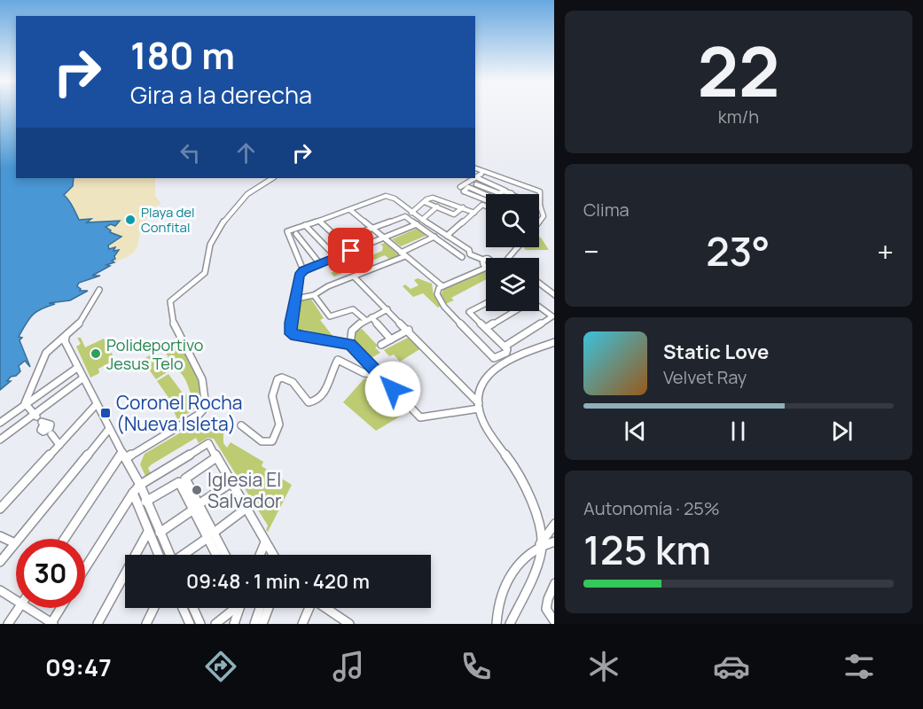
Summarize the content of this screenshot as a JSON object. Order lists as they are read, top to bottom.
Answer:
{
  "places": {
    "other": ["Playa del Confital", "Polideportivo Jesus Telo", "Iglesia El Salvador"],
    "transit": ["Coronel Rocha (Nueva Isleta)"]
  },
  "page": {
    "tile": [
      ["22", "km/h"],
      "Clima",
      ["Autonomía · 25%", "125 km"]
    ],
    "turn": ["180 m", "Gira a la derecha"],
    "heat": ["−", "23°", "+"],
    "song": ["Static Love", "Velvet Ray"],
    "limit": "30",
    "trip": "09:48 · 1 min · 420 m",
    "tabs": "09:47"
  }
}
